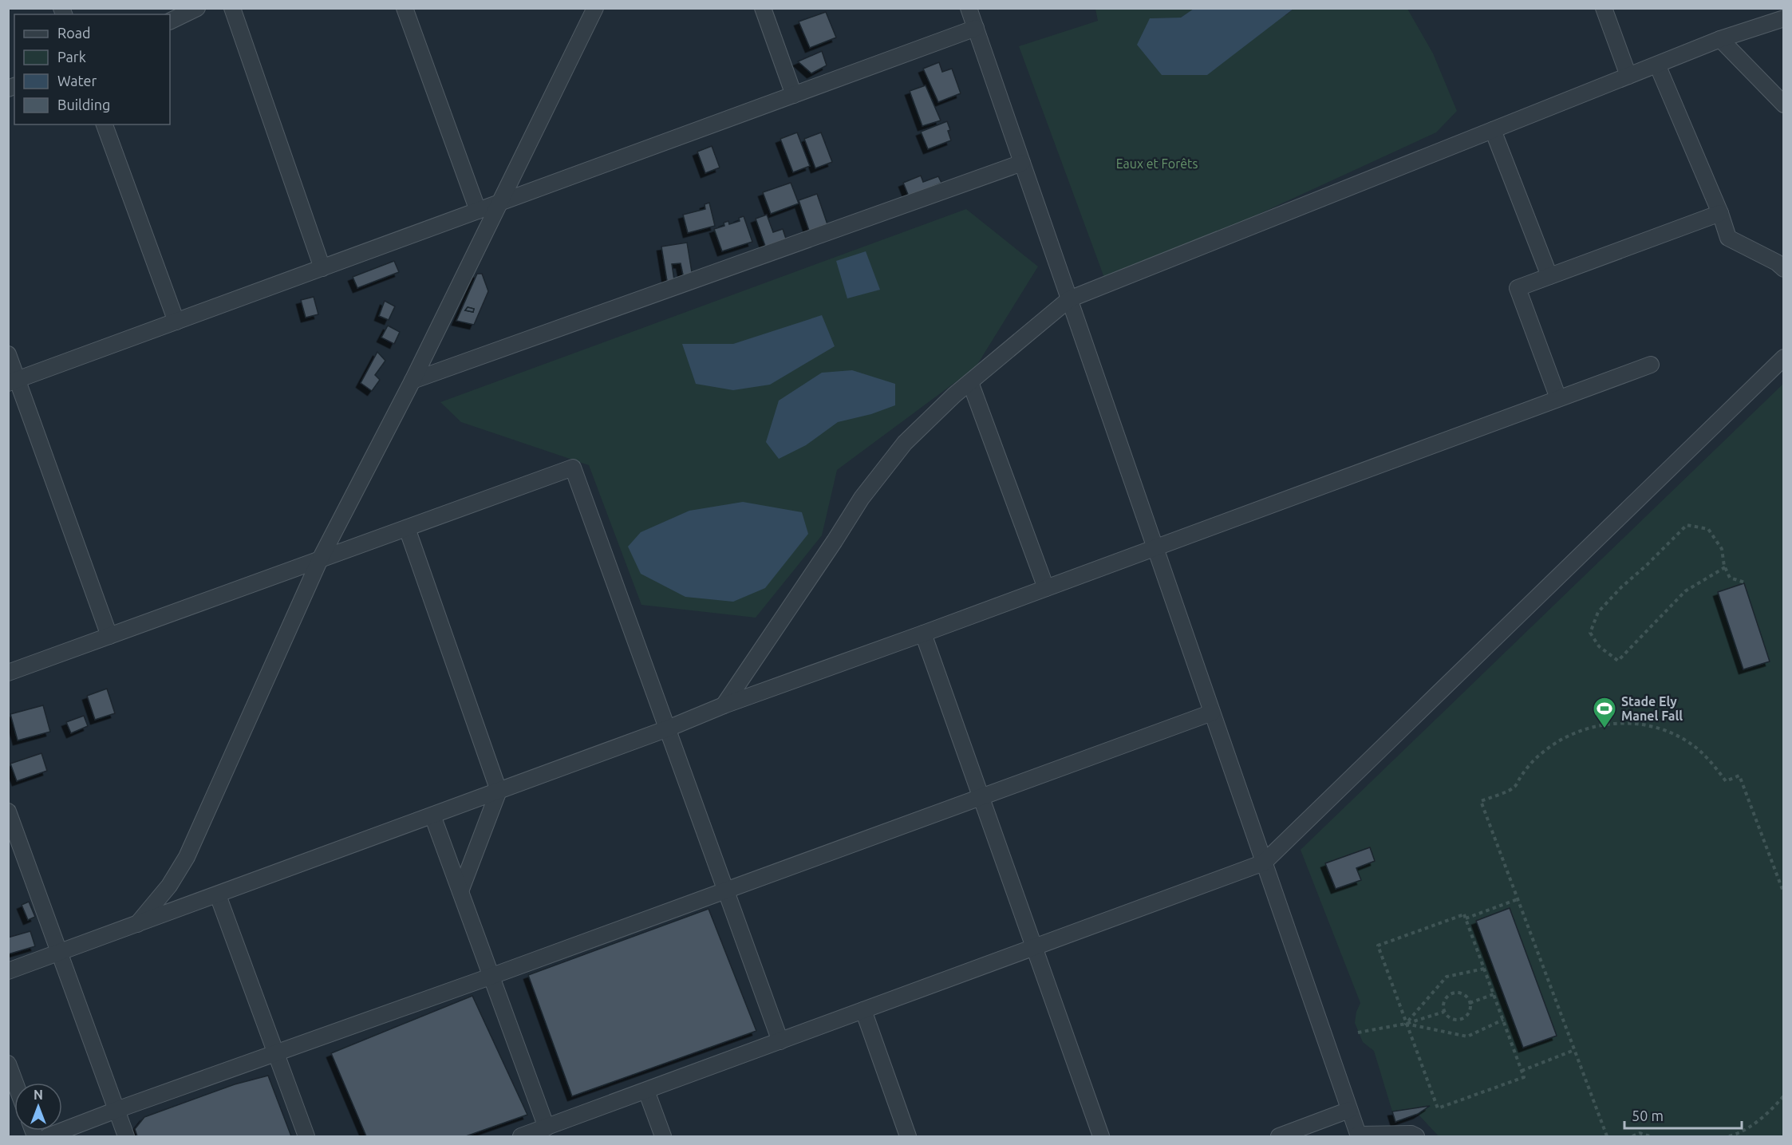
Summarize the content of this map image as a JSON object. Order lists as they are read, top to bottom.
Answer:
{
  "parks": ["Eaux et Forêts"],
  "places": {
    "sports": ["Stade Ely Manel Fall"]
  },
  "legend": [
    "Road",
    "Park",
    "Water",
    "Building"
  ],
  "scale_bar": "50 m",
  "north": "top"
}
